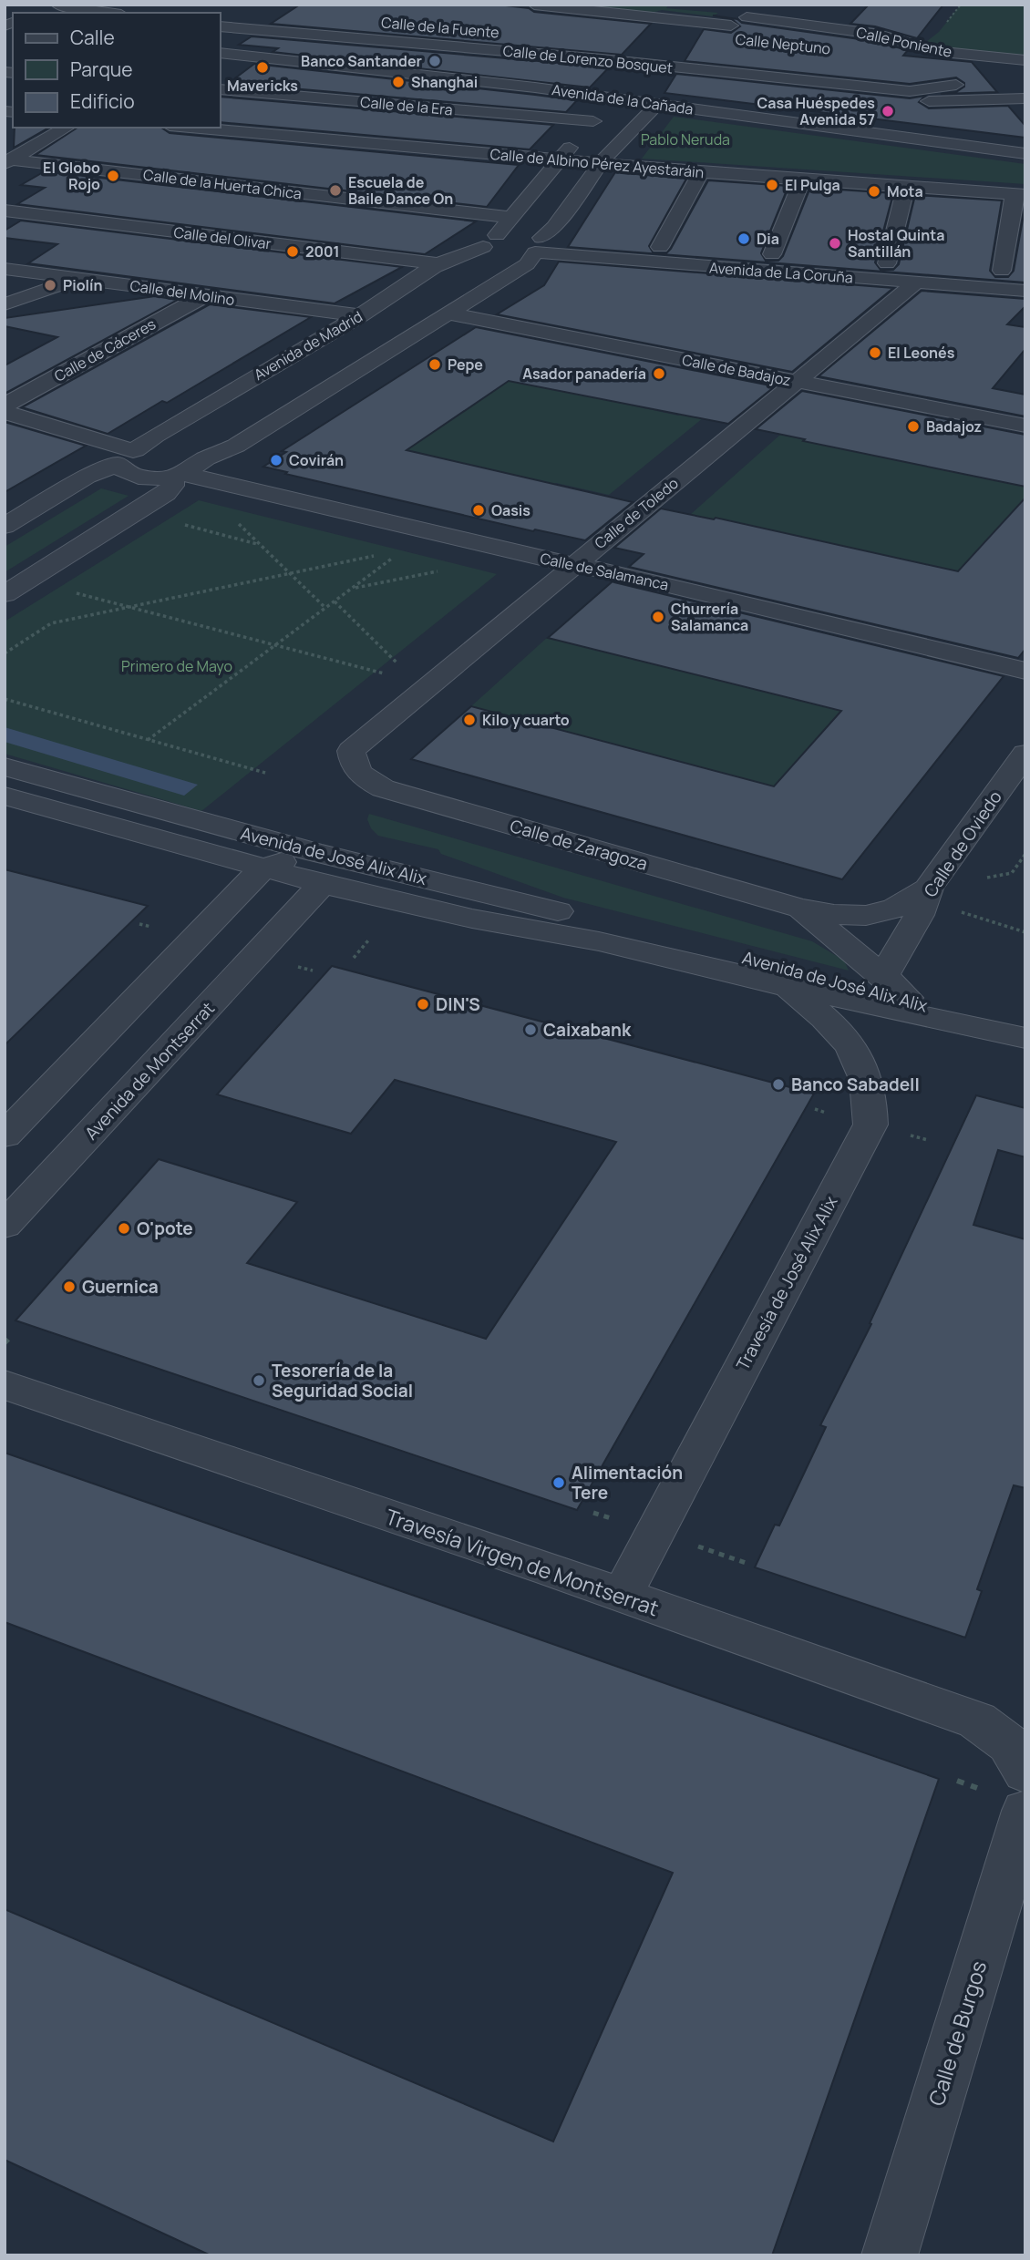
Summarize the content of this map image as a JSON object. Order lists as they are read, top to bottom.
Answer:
{
  "streets": {
    "street": [
      "Calle Poniente",
      "Calle de Lorenzo Bosquet",
      "Avenida de la Cañada",
      "Calle de la Era",
      "Calle de Albino Pérez Ayestaráin",
      "Calle de la Huerta Chica",
      "Calle del Olivar",
      "Avenida de La Coruña",
      "Calle del Molino",
      "Avenida de Madrid",
      "Calle de Cáceres",
      "Calle de Badajoz",
      "Calle de Toledo",
      "Calle de Salamanca",
      "Calle de Oviedo",
      "Calle de Zaragoza",
      "Avenida de José Alix Alix",
      "Avenida de Montserrat",
      "Travesía de José Alix Alix",
      "Travesía Virgen de Montserrat",
      "Calle de Burgos"
    ]
  },
  "crossings": [
    ["Calle de Lorenzo Bosquet", "Avenida de Madrid"],
    ["Avenida de la Cañada", "Avenida de Madrid"],
    ["Calle de la Era", "Avenida de Madrid"],
    ["Calle de Albino Pérez Ayestaráin", "Avenida de Madrid"],
    ["Calle de la Huerta Chica", "Avenida de Madrid"],
    ["Calle del Olivar", "Avenida de Madrid"],
    ["Avenida de La Coruña", "Calle de Toledo"],
    ["Calle del Molino", "Avenida de Madrid"],
    ["Calle del Molino", "Calle de Cáceres"],
    ["Calle de Badajoz", "Calle de Toledo"],
    ["Calle de Toledo", "Calle de Salamanca"],
    ["Calle de Toledo", "Calle de Zaragoza"],
    ["Calle de Oviedo", "Calle de Zaragoza"],
    ["Avenida de José Alix Alix", "Avenida de Montserrat"],
    ["Avenida de José Alix Alix", "Travesía de José Alix Alix"],
    ["Travesía de José Alix Alix", "Travesía Virgen de Montserrat"],
    ["Travesía Virgen de Montserrat", "Calle de Burgos"]
  ],
  "parks": ["Pablo Neruda", "Primero de Mayo"],
  "places": [
    "Banco Santander",
    "Mavericks",
    "Shanghai",
    "Casa Huéspedes Avenida 57",
    "El Globo Rojo",
    "El Pulga",
    "Escuela de Baile Dance On",
    "Mota",
    "Dia",
    "Hostal Quinta Santillán",
    "2001",
    "Piolín",
    "El Leonés",
    "Pepe",
    "Asador panadería",
    "Badajoz",
    "Covirán",
    "Oasis",
    "Churrería Salamanca",
    "Kilo y cuarto",
    "DIN'S",
    "Caixabank",
    "Banco Sabadell",
    "O'pote",
    "Guernica",
    "Tesorería de la Seguridad Social",
    "Alimentación Tere"
  ],
  "legend": ["Calle", "Parque", "Edificio"]
}
